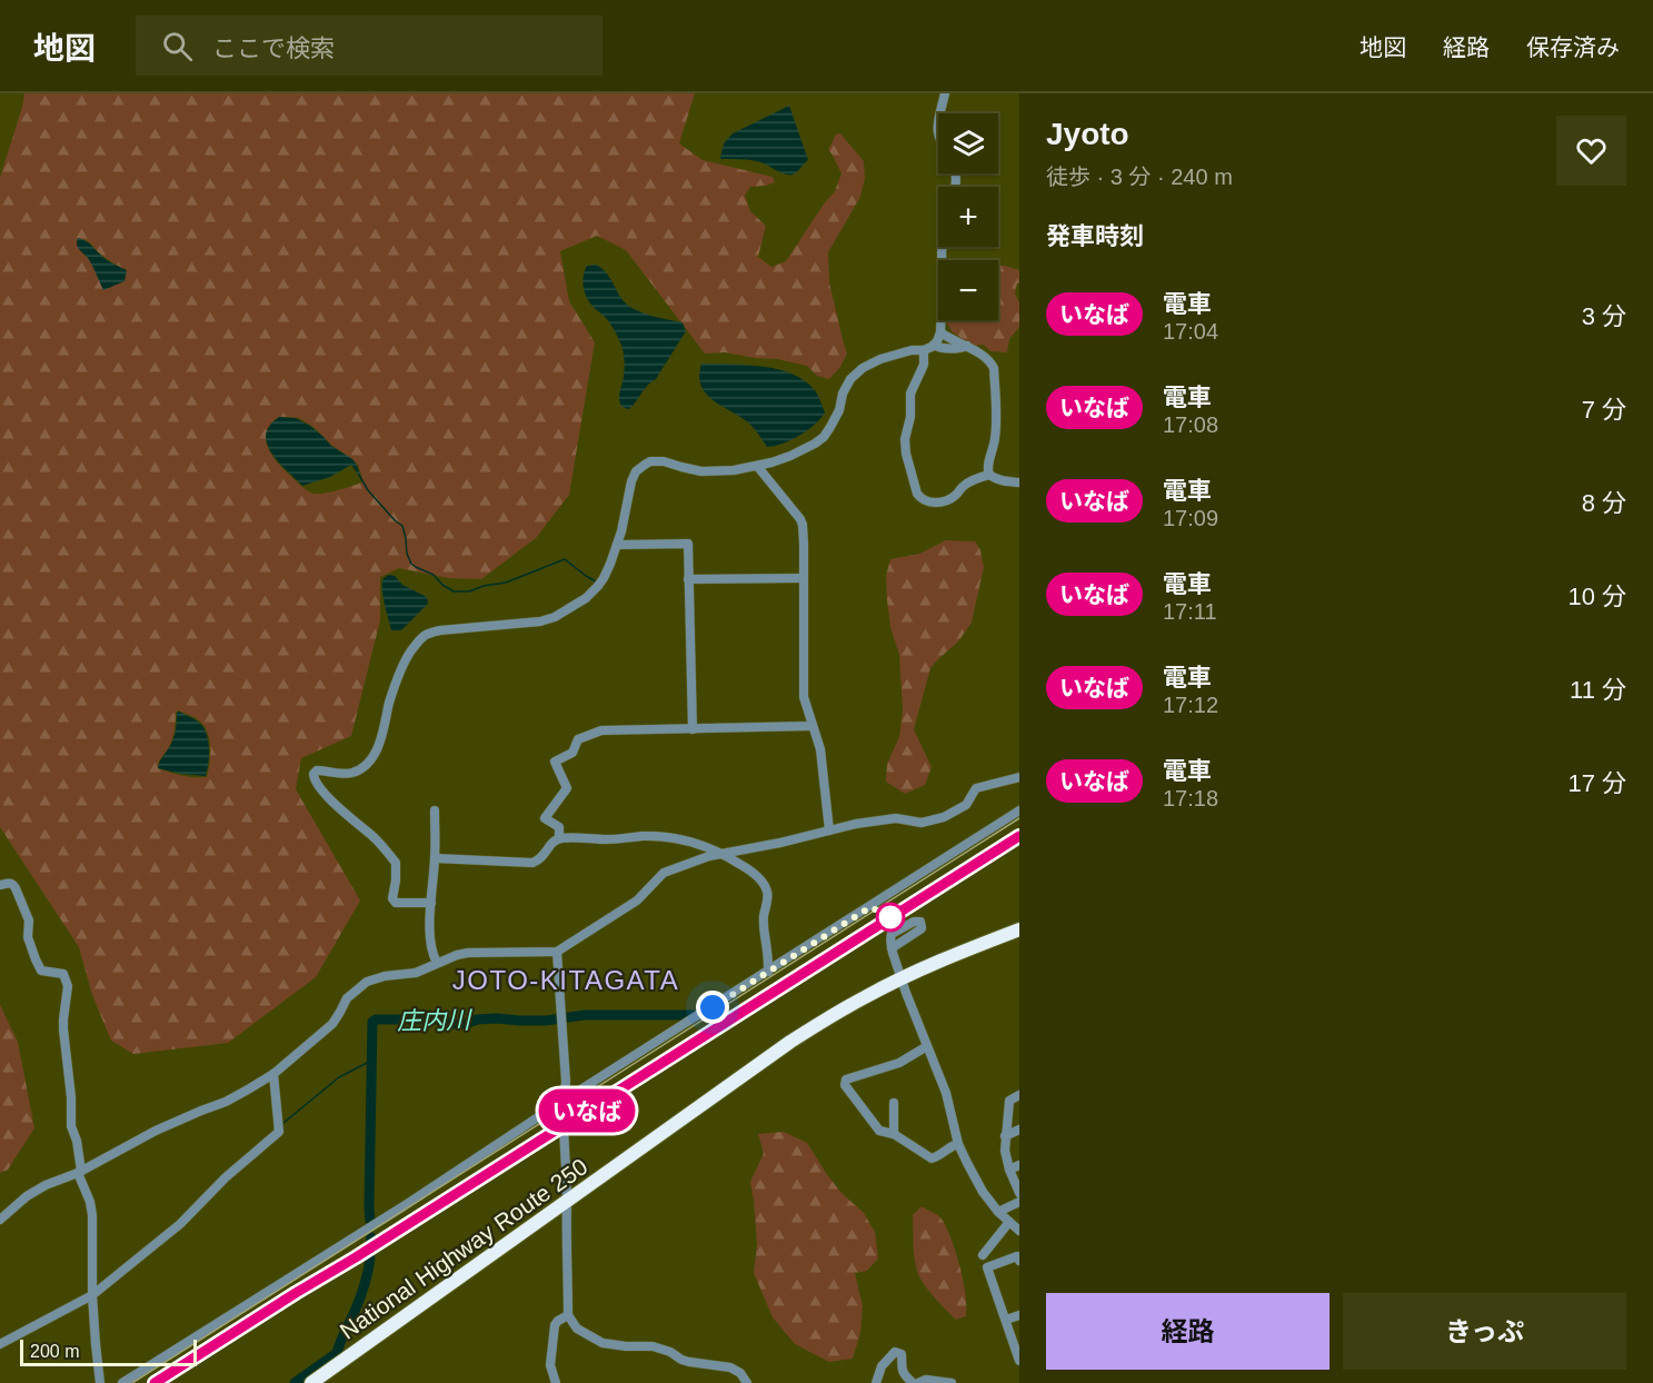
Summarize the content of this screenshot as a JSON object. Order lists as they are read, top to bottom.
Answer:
{
  "streets": {
    "highway": ["National Highway Route 250"]
  },
  "districts": ["JOTO-KITAGATA"],
  "water": ["庄内川"],
  "scale_bar": "200 m",
  "page": {
    "header": "地図",
    "search": "ここで検索",
    "nav": ["地図", "経路", "保存済み"],
    "on_map": "いなば",
    "heading": [
      ["Jyoto", "徒歩 · 3 分 · 240 m"],
      "発車時刻"
    ],
    "map_buttons": ["+", "−"],
    "list": [
      {
        "mark": "いなば",
        "name": "電車",
        "note": "17:04",
        "value": "3 分"
      },
      {
        "mark": "いなば",
        "name": "電車",
        "note": "17:08",
        "value": "7 分"
      },
      {
        "mark": "いなば",
        "name": "電車",
        "note": "17:09",
        "value": "8 分"
      },
      {
        "mark": "いなば",
        "name": "電車",
        "note": "17:11",
        "value": "10 分"
      },
      {
        "mark": "いなば",
        "name": "電車",
        "note": "17:12",
        "value": "11 分"
      },
      {
        "mark": "いなば",
        "name": "電車",
        "note": "17:18",
        "value": "17 分"
      }
    ],
    "buttons": ["経路", "きっぷ"],
    "scale": "200 m"
  }
}
